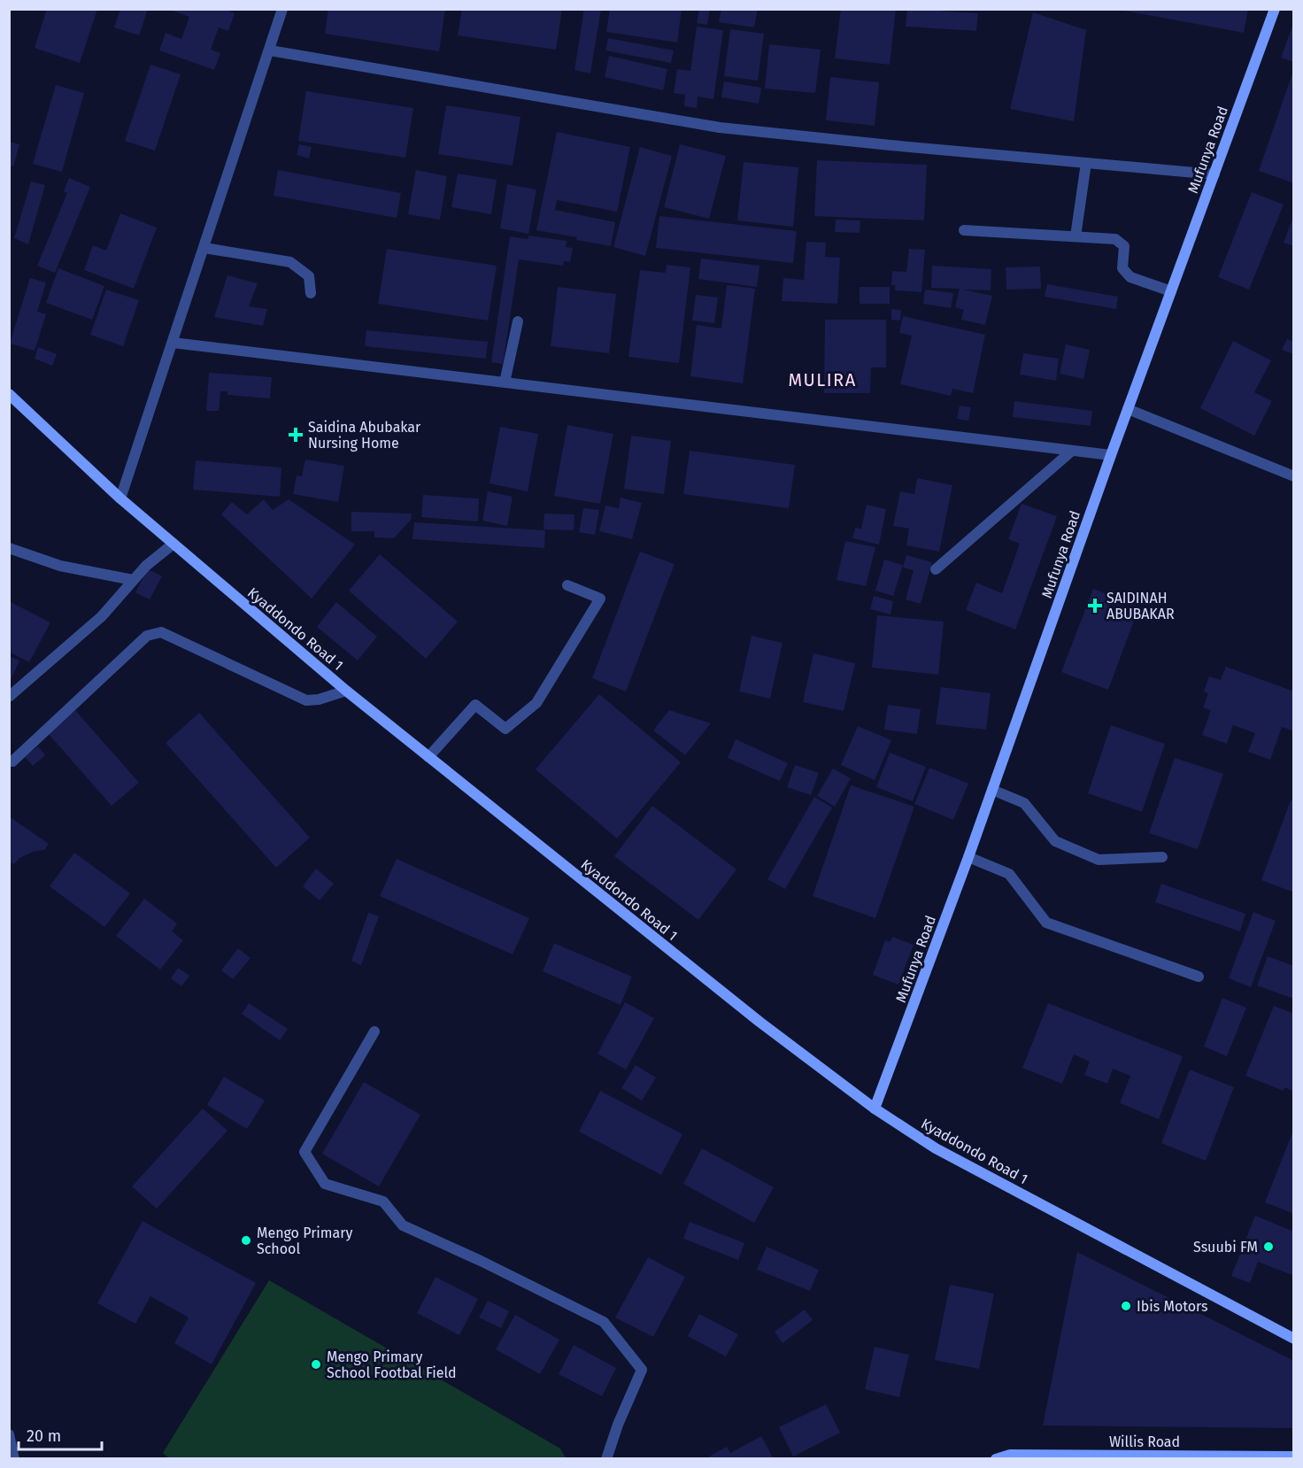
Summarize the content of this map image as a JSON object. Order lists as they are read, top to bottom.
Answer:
{
  "streets": {
    "street": ["Mufunya Road", "Kyaddondo Road 1", "Willis Road"]
  },
  "crossings": [
    ["Mufunya Road", "Kyaddondo Road 1"]
  ],
  "districts": ["MULIRA"],
  "places": {
    "health": ["Saidina Abubakar Nursing Home", "SAIDINAH ABUBAKAR"],
    "other": [
      "Mengo Primary School",
      "Ssuubi FM",
      "Ibis Motors",
      "Mengo Primary School Footbal Field"
    ]
  },
  "scale_bar": "20 m"
}
